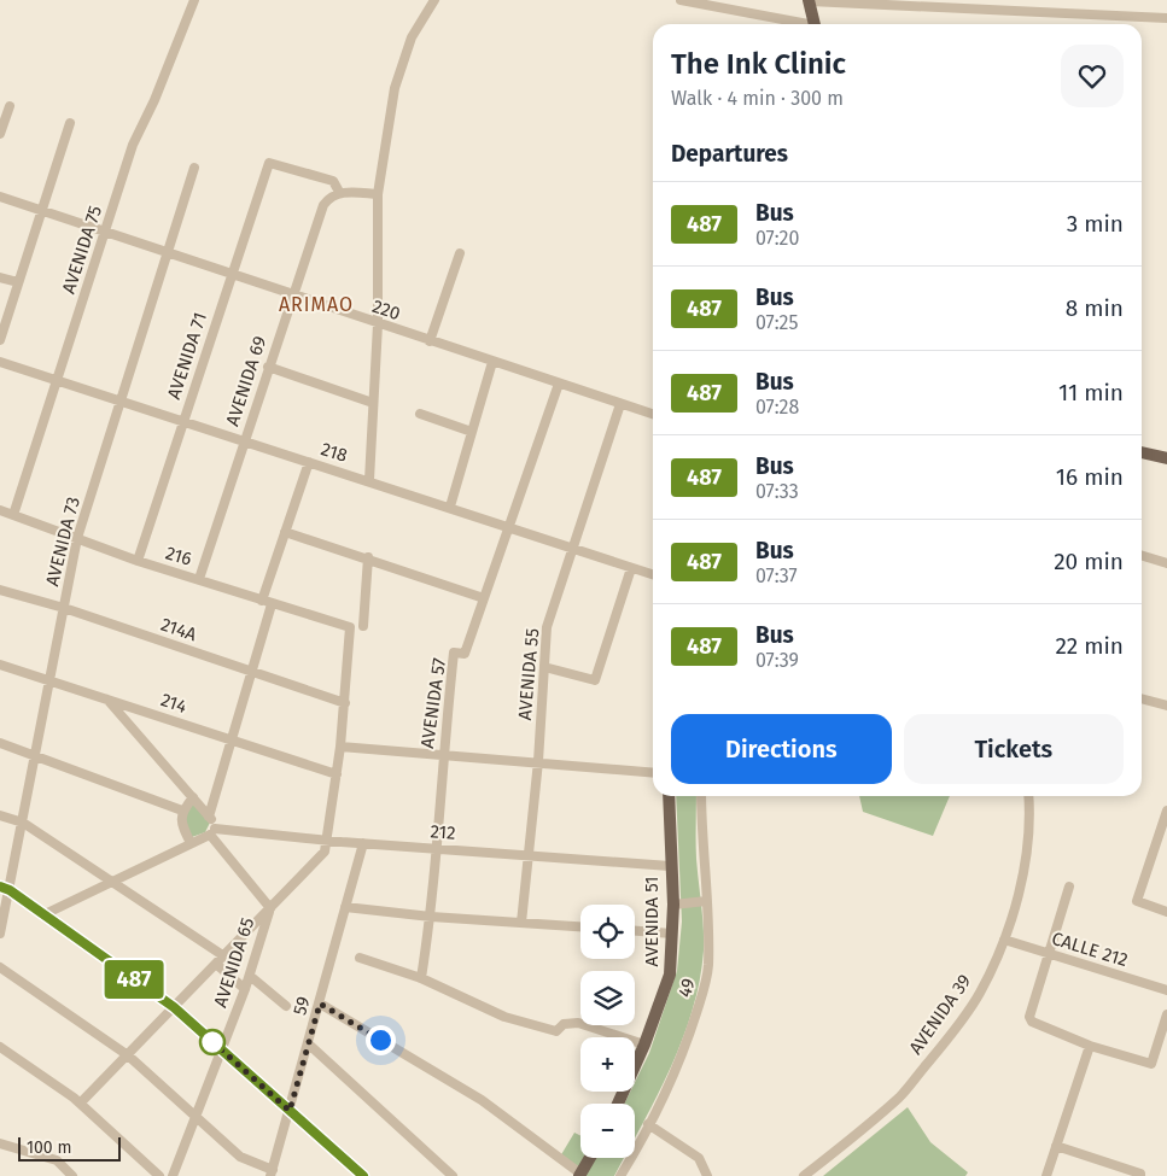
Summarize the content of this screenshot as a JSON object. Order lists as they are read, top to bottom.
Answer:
{
  "streets": {
    "main road": ["AVENIDA 51"],
    "street": [
      "AVENIDA 75",
      "220",
      "AVENIDA 71",
      "AVENIDA 69",
      "218",
      "AVENIDA 73",
      "216",
      "214A",
      "AVENIDA 55",
      "214",
      "AVENIDA 57",
      "212",
      "CALLE 212",
      "AVENIDA 65",
      "49",
      "59",
      "AVENIDA 39"
    ]
  },
  "crossings": [
    ["AVENIDA 75", "220"],
    ["AVENIDA 75", "218"],
    ["AVENIDA 75", "216"],
    ["220", "AVENIDA 71"],
    ["220", "AVENIDA 69"],
    ["220", "AVENIDA 73"],
    ["220", "AVENIDA 55"],
    ["220", "AVENIDA 57"],
    ["AVENIDA 71", "AVENIDA 69"],
    ["AVENIDA 71", "218"],
    ["AVENIDA 71", "216"],
    ["AVENIDA 69", "218"],
    ["AVENIDA 69", "216"],
    ["218", "AVENIDA 73"],
    ["218", "AVENIDA 55"],
    ["218", "AVENIDA 57"],
    ["AVENIDA 73", "216"],
    ["AVENIDA 73", "214A"],
    ["AVENIDA 73", "214"],
    ["216", "AVENIDA 65"],
    ["214A", "AVENIDA 65"],
    ["AVENIDA 55", "212"],
    ["214", "AVENIDA 65"],
    ["AVENIDA 57", "212"],
    ["212", "AVENIDA 51"],
    ["212", "AVENIDA 65"],
    ["212", "59"],
    ["CALLE 212", "AVENIDA 39"]
  ],
  "districts": ["ARIMAO"],
  "lines": ["bus line 487"],
  "scale_bar": "100 m",
  "page": {
    "on_map": "487",
    "heading": [
      ["The Ink Clinic", "Walk · 4 min · 300 m"],
      "Departures"
    ],
    "list": [
      {
        "mark": "487",
        "name": "Bus",
        "note": "07:20",
        "value": "3 min"
      },
      {
        "mark": "487",
        "name": "Bus",
        "note": "07:25",
        "value": "8 min"
      },
      {
        "mark": "487",
        "name": "Bus",
        "note": "07:28",
        "value": "11 min"
      },
      {
        "mark": "487",
        "name": "Bus",
        "note": "07:33",
        "value": "16 min"
      },
      {
        "mark": "487",
        "name": "Bus",
        "note": "07:37",
        "value": "20 min"
      },
      {
        "mark": "487",
        "name": "Bus",
        "note": "07:39",
        "value": "22 min"
      }
    ],
    "buttons": ["Directions", "Tickets"],
    "map_buttons": ["+", "−"],
    "scale": "100 m"
  }
}
